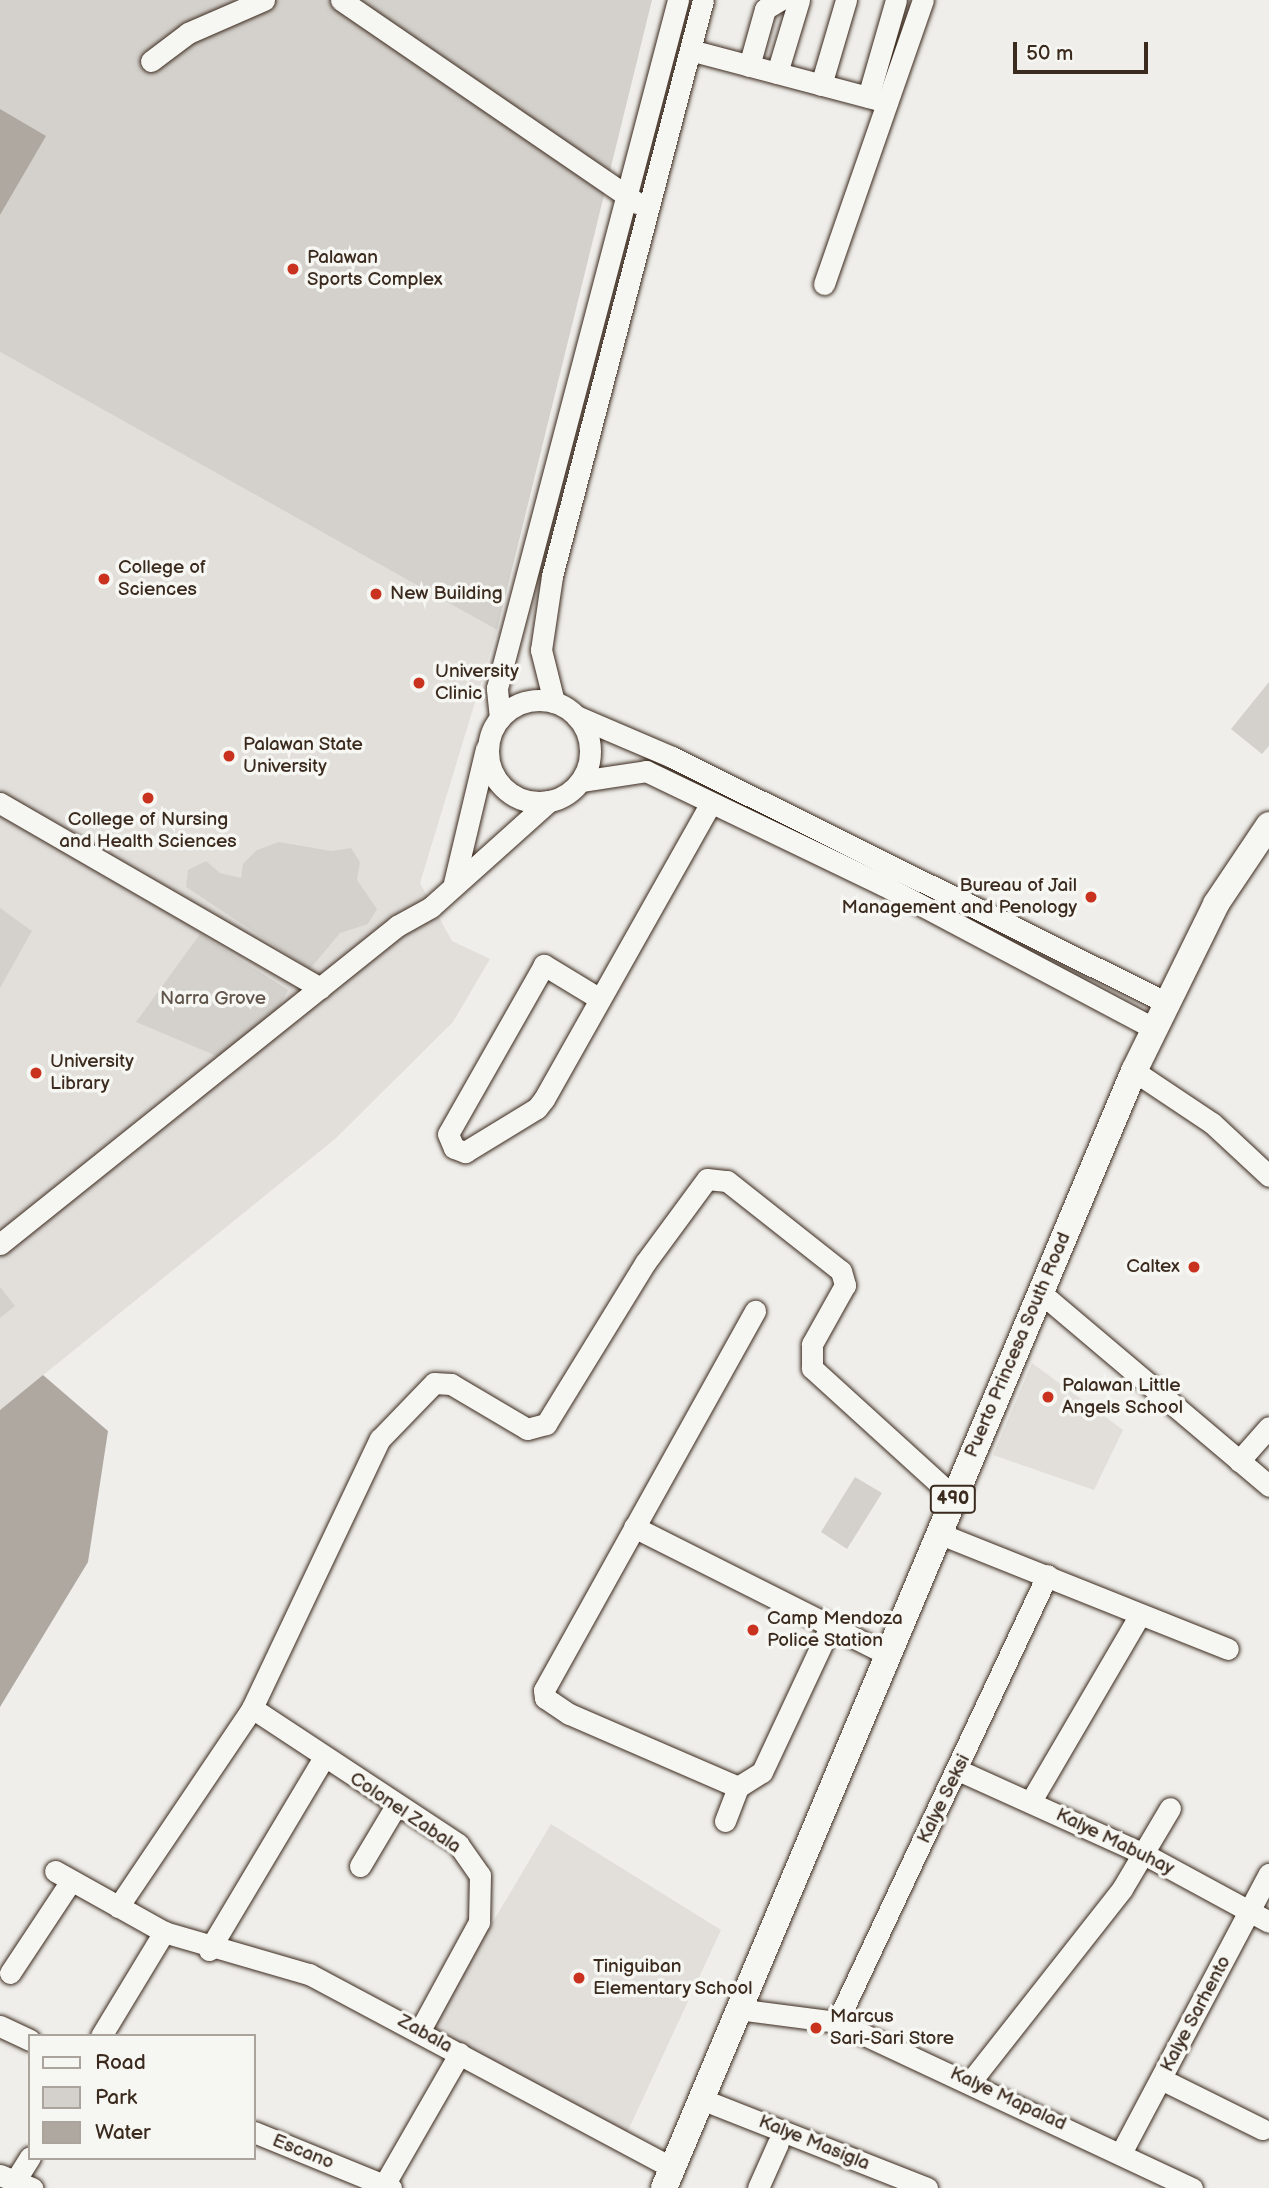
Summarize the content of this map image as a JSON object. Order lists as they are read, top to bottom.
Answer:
{
  "streets": {
    "main road": ["Puerto Princesa South Road", "490"],
    "street": [
      "Kalye Seksi",
      "Colonel Zabala",
      "Kalye Mabuhay",
      "Kalye Sarhento",
      "Zabala",
      "Kalye Mapalad",
      "Kalye Masigla",
      "Escano"
    ]
  },
  "crossings": [
    ["Puerto Princesa South Road", "Zabala"],
    ["Puerto Princesa South Road", "Kalye Mapalad"],
    ["Puerto Princesa South Road", "Kalye Masigla"],
    ["Kalye Seksi", "Kalye Mabuhay"],
    ["Kalye Seksi", "Kalye Mapalad"],
    ["Colonel Zabala", "Zabala"],
    ["Kalye Mabuhay", "Kalye Sarhento"],
    ["Kalye Sarhento", "Kalye Mapalad"]
  ],
  "parks": ["Narra Grove"],
  "places": [
    "Palawan Sports Complex",
    "College of Sciences",
    "New Building",
    "University Clinic",
    "Palawan State University",
    "College of Nursing and Health Sciences",
    "Bureau of Jail Management and Penology",
    "University Library",
    "Caltex",
    "Palawan Little Angels School",
    "Camp Mendoza Police Station",
    "Tiniguiban Elementary School",
    "Marcus Sari-Sari Store"
  ],
  "legend": ["Road", "Park", "Water"],
  "scale_bar": "50 m"
}
